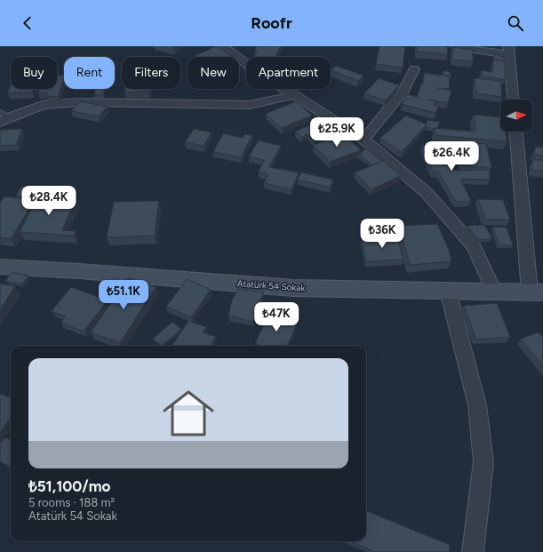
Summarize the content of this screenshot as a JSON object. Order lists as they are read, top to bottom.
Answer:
{
  "streets": {
    "street": ["Atatürk 54 Sokak"]
  },
  "north": "right",
  "page": {
    "header": "Roofr",
    "chip": [
      "Buy",
      "Rent",
      "Filters",
      "New",
      "Apartment"
    ],
    "price": [
      "₺25.9K",
      "₺26.4K",
      "₺28.4K",
      "₺36K",
      "₺51.1K",
      "₺47K"
    ],
    "list": [
      {
        "name": "₺51,100/mo",
        "note": "5 rooms · 188 m² · Atatürk 54 Sokak"
      }
    ]
  }
}
